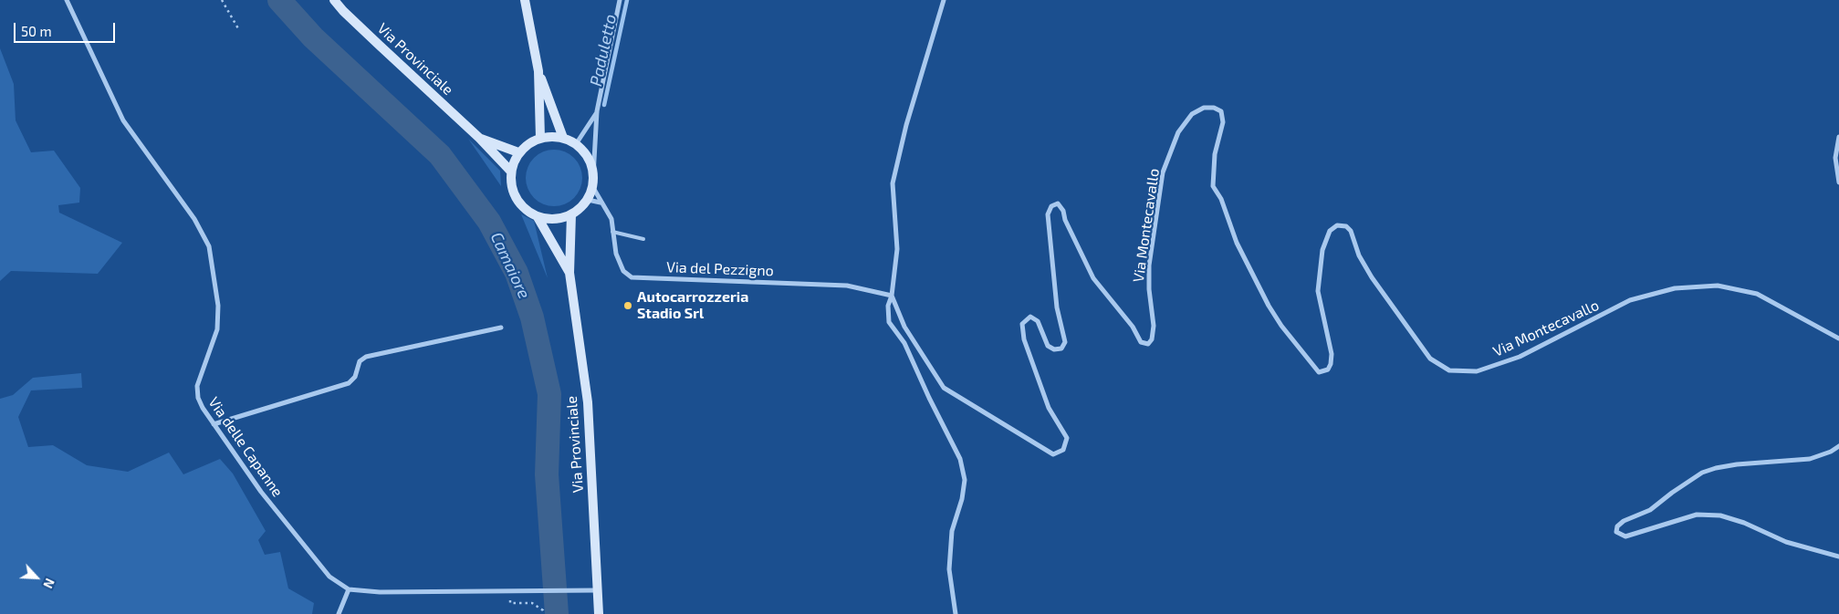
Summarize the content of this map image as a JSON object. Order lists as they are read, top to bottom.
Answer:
{
  "streets": {
    "main road": ["Via Provinciale"],
    "street": ["Via Montecavallo", "Via del Pezzigno", "Via delle Capanne"]
  },
  "crossings": [
    ["Via Provinciale", "Via del Pezzigno"],
    ["Via Provinciale", "Via delle Capanne"],
    ["Via Montecavallo", "Via del Pezzigno"]
  ],
  "water": ["Paduletto", "Camaiore"],
  "places": ["Autocarrozzeria Stadio Srl"],
  "scale_bar": "50 m",
  "north": "bottom right"
}
